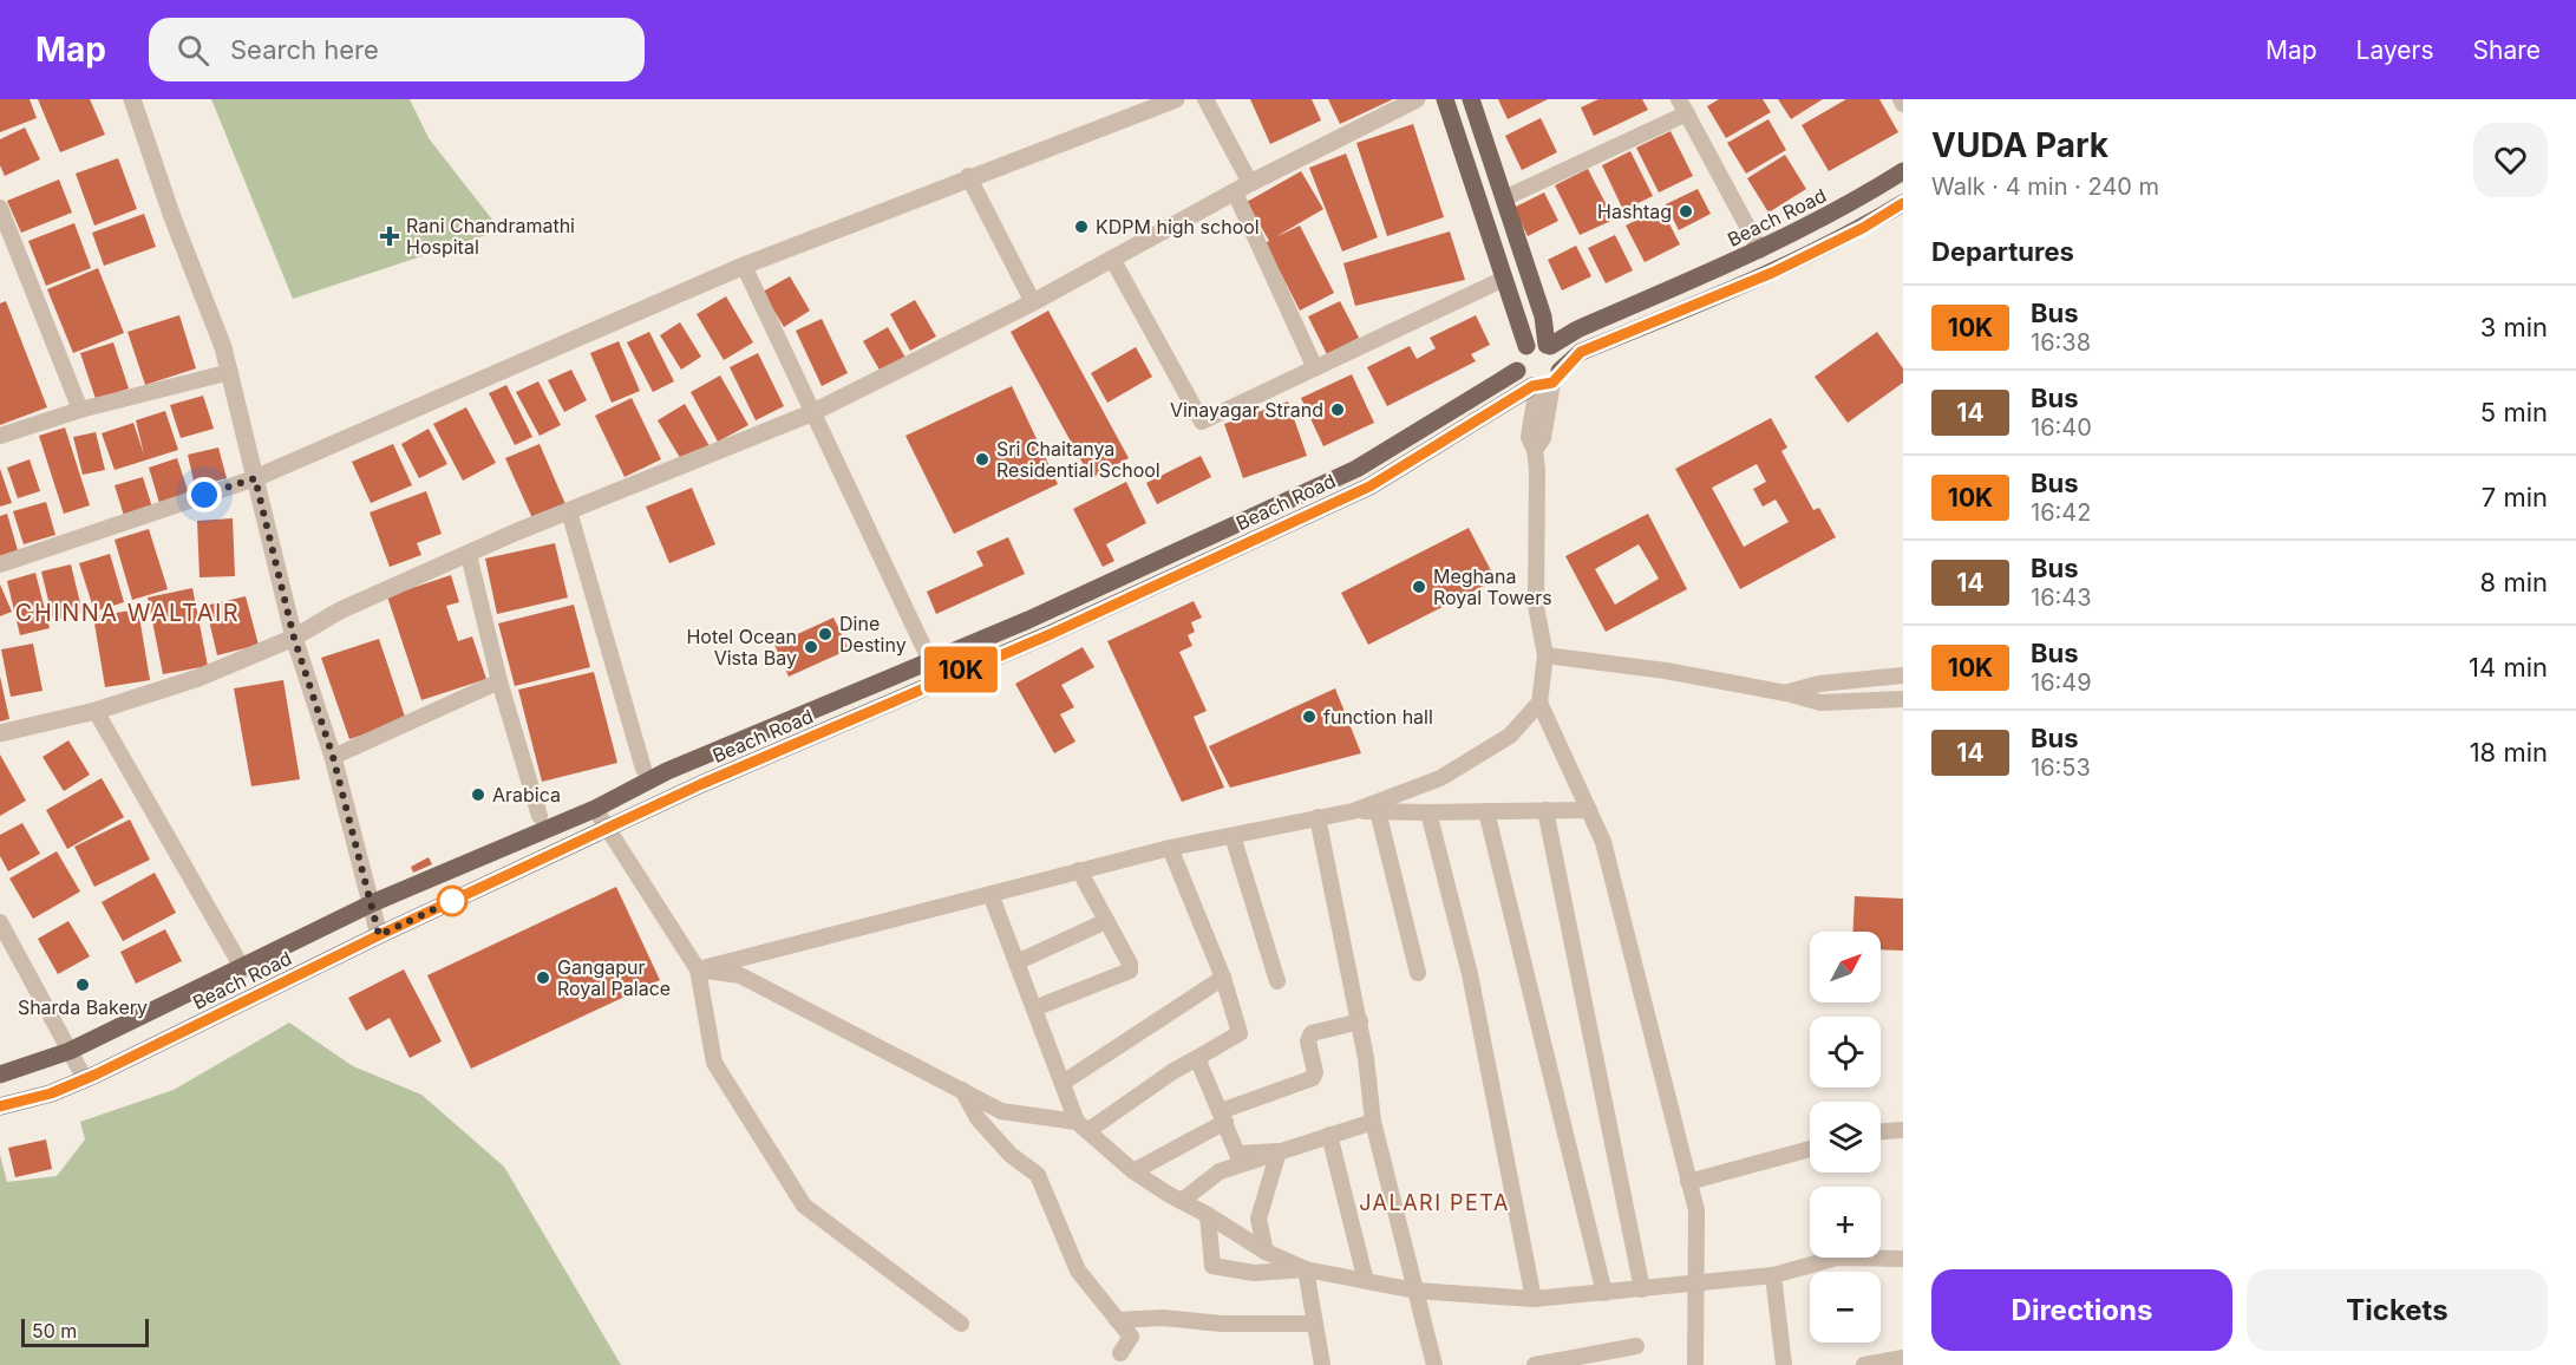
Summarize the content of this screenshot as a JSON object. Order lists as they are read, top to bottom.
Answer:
{
  "streets": {
    "main road": ["Beach Road"]
  },
  "districts": ["CHINNA WALTAIR", "JALARI PETA"],
  "places": {
    "other": [
      "Hashtag",
      "KDPM high school",
      "Vinayagar Strand",
      "Sri Chaitanya Residential School",
      "Meghana Royal Towers",
      "Dine Destiny",
      "Hotel Ocean Vista Bay",
      "function hall",
      "Arabica",
      "Gangapur Royal Palace",
      "Sharda Bakery"
    ],
    "health": ["Rani Chandramathi Hospital"]
  },
  "lines": ["bus line 10K"],
  "scale_bar": "50 m",
  "north": "top right",
  "page": {
    "header": "Map",
    "search": "Search here",
    "nav": ["Map", "Layers", "Share"],
    "on_map": "10K",
    "heading": [
      ["VUDA Park", "Walk · 4 min · 240 m"],
      "Departures"
    ],
    "list": [
      {
        "mark": "10K",
        "name": "Bus",
        "note": "16:38",
        "value": "3 min"
      },
      {
        "mark": "14",
        "name": "Bus",
        "note": "16:40",
        "value": "5 min"
      },
      {
        "mark": "10K",
        "name": "Bus",
        "note": "16:42",
        "value": "7 min"
      },
      {
        "mark": "14",
        "name": "Bus",
        "note": "16:43",
        "value": "8 min"
      },
      {
        "mark": "10K",
        "name": "Bus",
        "note": "16:49",
        "value": "14 min"
      },
      {
        "mark": "14",
        "name": "Bus",
        "note": "16:53",
        "value": "18 min"
      }
    ],
    "map_buttons": ["+", "−"],
    "buttons": ["Directions", "Tickets"],
    "scale": "50 m"
  }
}
